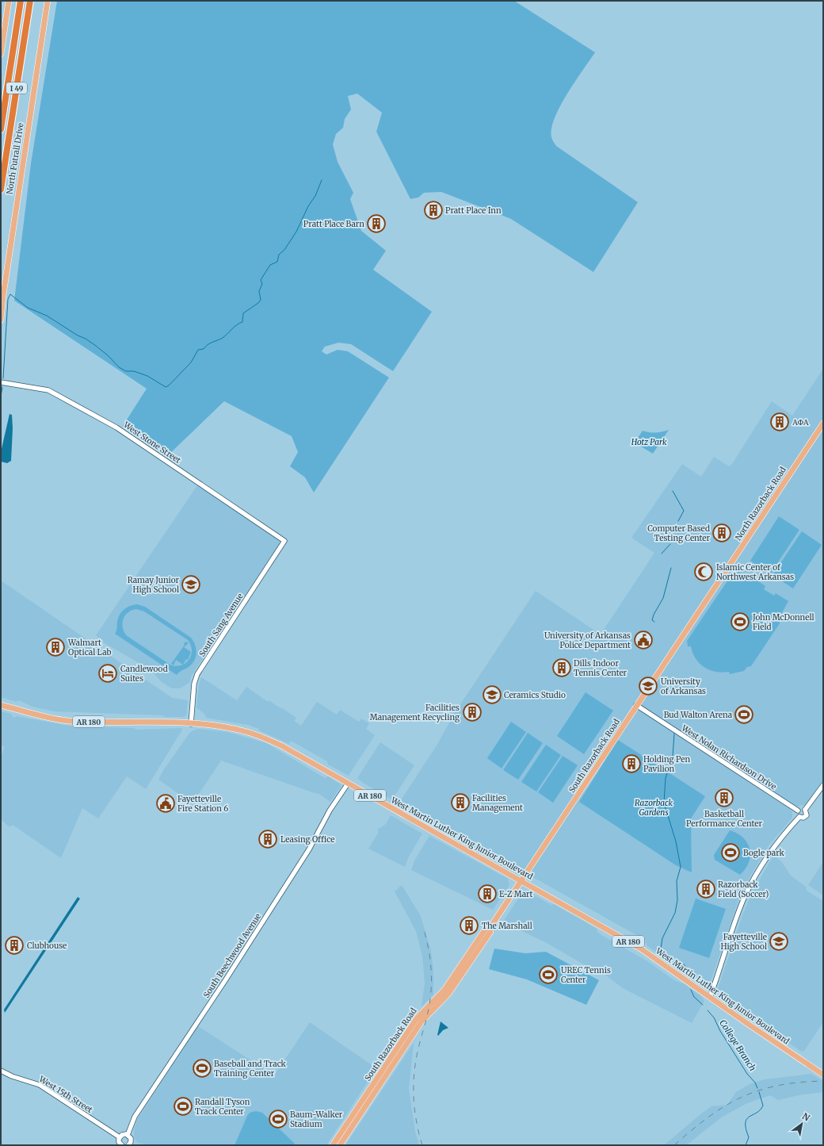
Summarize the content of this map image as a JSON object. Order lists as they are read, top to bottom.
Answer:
{
  "streets": {
    "highway": ["I 49"],
    "main road": [
      "North Futrall Drive",
      "North Razorback Road",
      "AR 180",
      "South Razorback Road",
      "West Martin Luther King Junior Boulevard"
    ],
    "street": [
      "West Stone Street",
      "South Sang Avenue",
      "West Nolan Richardson Drive",
      "South Beechwood Avenue",
      "West 15th Street"
    ]
  },
  "crossings": [
    ["West Stone Street", "South Sang Avenue"],
    ["North Razorback Road", "South Razorback Road"],
    ["South Sang Avenue", "West Martin Luther King Junior Boulevard"],
    ["South Razorback Road", "West Nolan Richardson Drive"],
    ["South Razorback Road", "West Martin Luther King Junior Boulevard"],
    ["West Martin Luther King Junior Boulevard", "South Beechwood Avenue"]
  ],
  "water": ["College Branch"],
  "parks": ["Hotz Park", "Razorback Gardens"],
  "places": {
    "building": [
      "Pratt Place Inn",
      "Pratt Place Barn",
      "ΑΦΑ",
      "Computer Based Testing Center",
      "Walmart Optical Lab",
      "Dills Indoor Tennis Center",
      "Facilities Management Recycling",
      "Holding Pen Pavilion",
      "Basketball Performance Center",
      "Facilities Management",
      "Leasing Office",
      "Razorback Field (Soccer)",
      "E-Z Mart",
      "The Marshall",
      "Clubhouse"
    ],
    "mosque": ["Islamic Center of Northwest Arkansas"],
    "school or university": [
      "Ramay Junior High School",
      "University of Arkansas",
      "Ceramics Studio",
      "Fayetteville High School"
    ],
    "sports": [
      "John McDonnell Field",
      "Bud Walton Arena",
      "Bogle park",
      "UREC Tennis Center",
      "Baseball and Track Training Center",
      "Randall Tyson Track Center",
      "Baum-Walker Stadium"
    ],
    "public building": ["University of Arkansas Police Department", "Fayetteville Fire Station 6"],
    "hotel": ["Candlewood Suites"]
  },
  "north": "top right"
}
